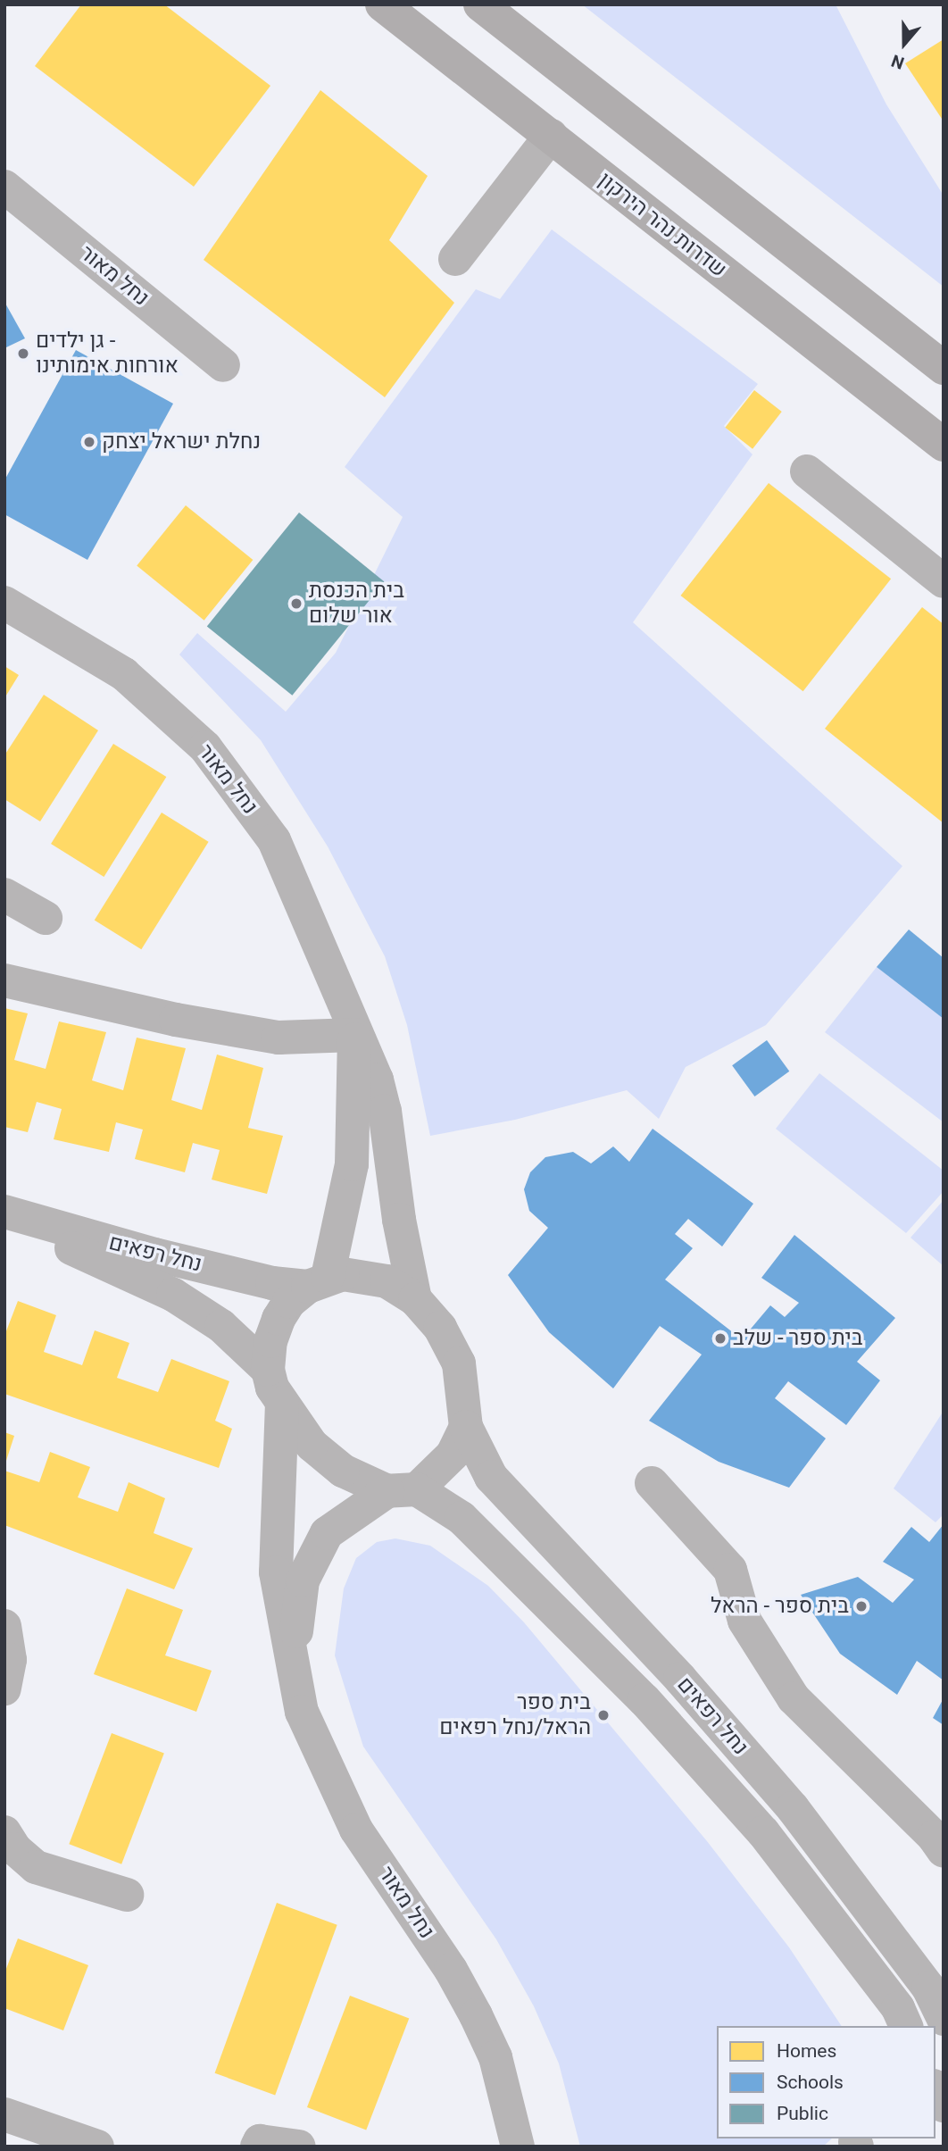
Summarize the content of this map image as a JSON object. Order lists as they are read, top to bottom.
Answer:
{
  "streets": {
    "main road": ["שדרות נהר הירקון"],
    "street": ["נחל מאור", "נחל רפאים"]
  },
  "crossings": [
    ["נחל מאור", "נחל רפאים"]
  ],
  "places": [
    "גן ילדים - אורחות אימותינו",
    "נחלת ישראל יצחק",
    "בית הכנסת אור שלום",
    "בית ספר - שלב",
    "בית ספר - הראל",
    "בית ספר הראל/נחל רפאים"
  ],
  "legend": ["Homes", "Schools", "Public"],
  "north": "bottom"
}
